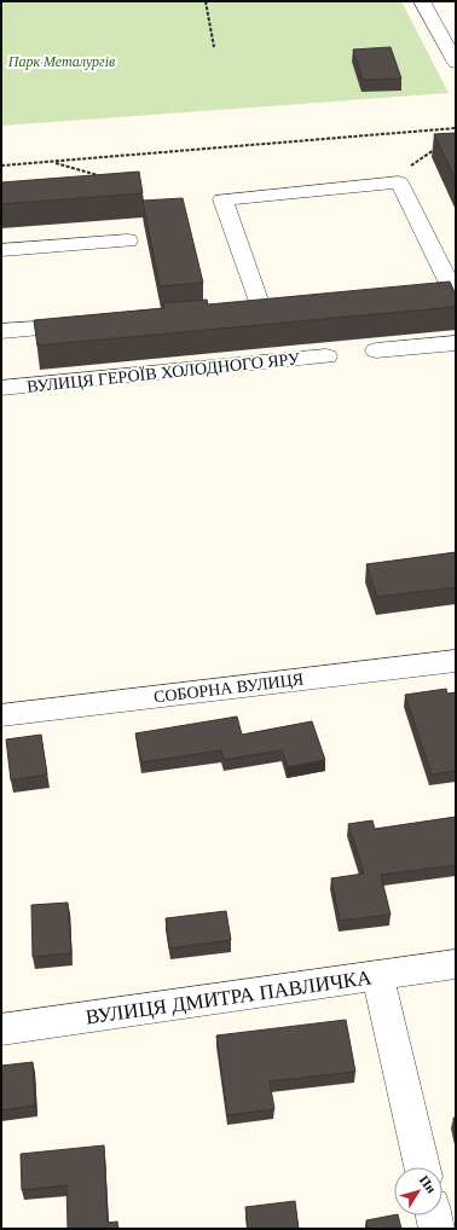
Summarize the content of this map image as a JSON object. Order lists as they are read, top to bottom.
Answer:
{
  "streets": {
    "street": ["ВУЛИЦЯ ГЕРОЇВ ХОЛОДНОГО ЯРУ", "СОБОРНА ВУЛИЦЯ", "ВУЛИЦЯ ДМИТРА ПАВЛИЧКА"]
  },
  "parks": ["Парк Металургів"],
  "north": "top right"
}
